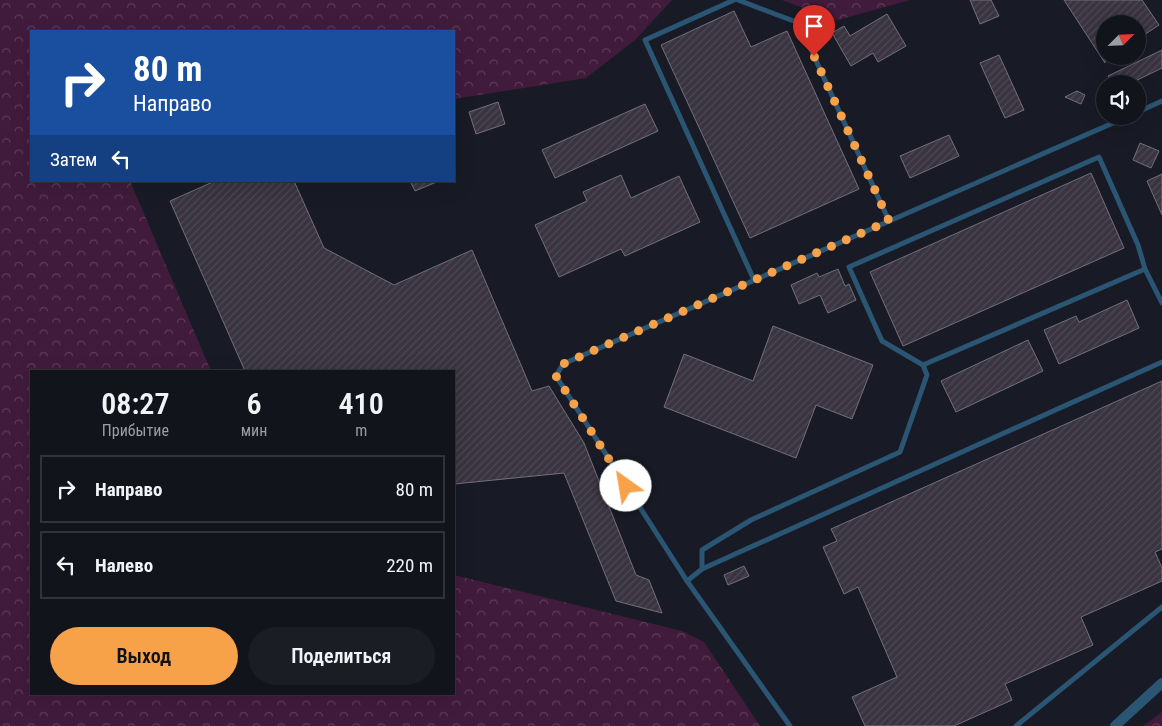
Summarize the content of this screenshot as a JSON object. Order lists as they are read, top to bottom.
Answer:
{
  "north": "top right",
  "page": {
    "turn": ["80 m", "Направо"],
    "then": "Затем",
    "eta": [
      "08:27",
      "Прибытие",
      "6",
      "мин",
      "410",
      "m"
    ],
    "list": [
      {
        "name": "Направо",
        "value": "80 m"
      },
      {
        "name": "Налево",
        "value": "220 m"
      }
    ],
    "buttons": ["Выход", "Поделиться"]
  }
}
